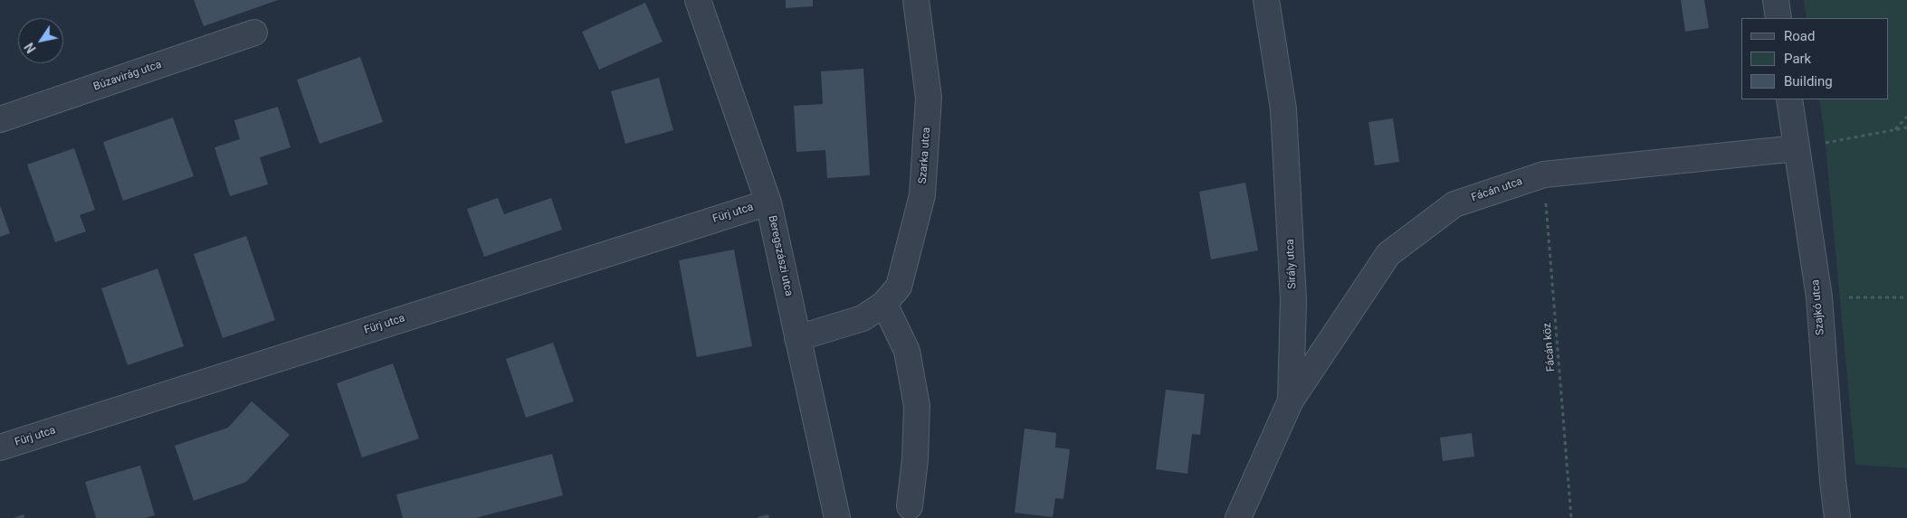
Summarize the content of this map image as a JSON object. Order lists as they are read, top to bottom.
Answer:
{
  "streets": {
    "street": [
      "Búzavirág utca",
      "Szarka utca",
      "Fácán utca",
      "Fürj utca",
      "Beregszászi utca",
      "Sirály utca",
      "Szajkó utca"
    ],
    "path": ["Fácán köz"]
  },
  "crossings": [
    ["Szarka utca", "Beregszászi utca"],
    ["Fácán utca", "Sirály utca"],
    ["Fácán utca", "Szajkó utca"],
    ["Fácán utca", "Fácán köz"],
    ["Fürj utca", "Beregszászi utca"]
  ],
  "legend": ["Road", "Park", "Building"],
  "north": "bottom left"
}
